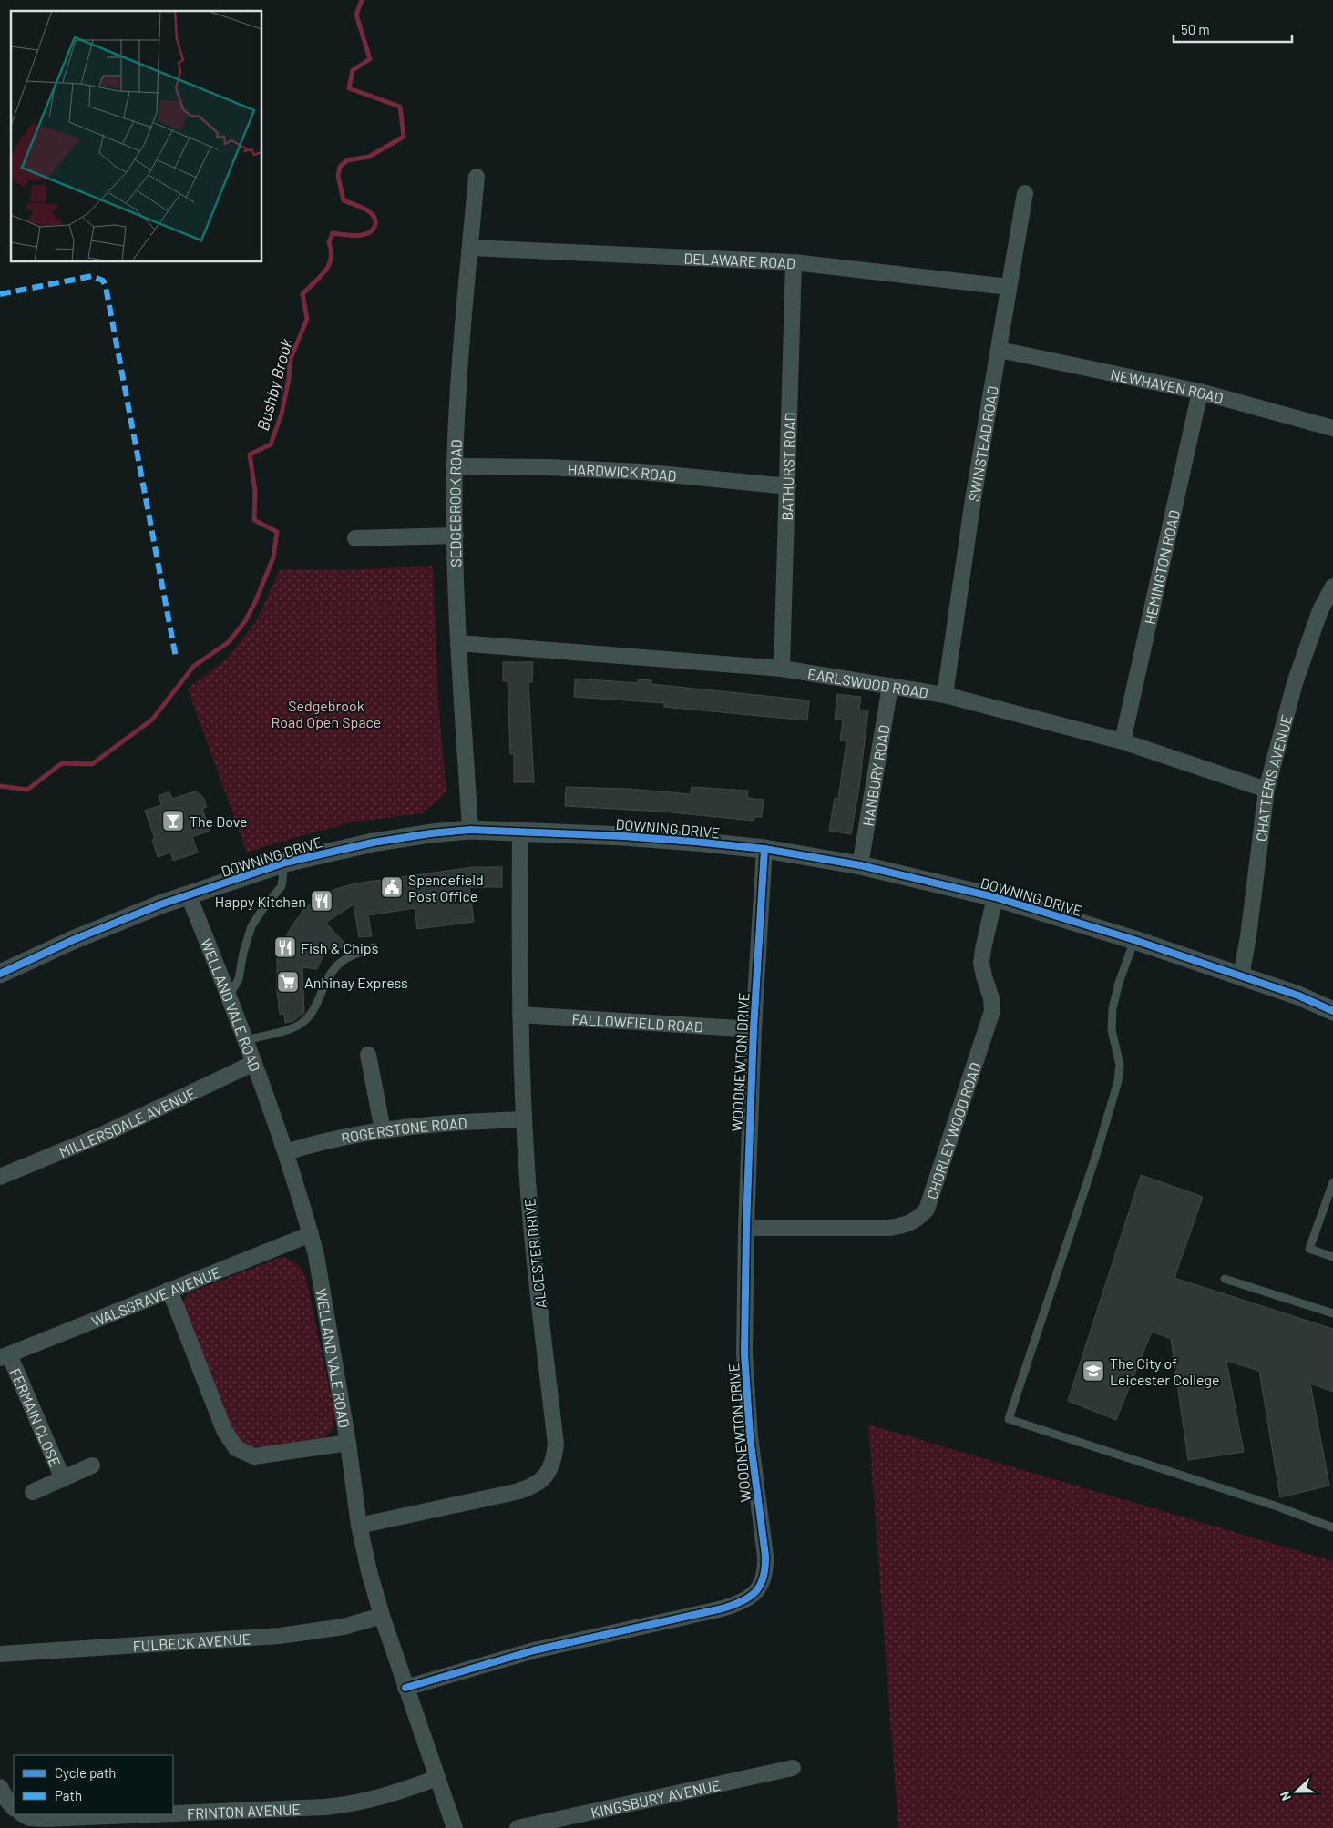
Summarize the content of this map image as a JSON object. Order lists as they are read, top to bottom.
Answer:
{
  "streets": {
    "street": [
      "DELAWARE ROAD",
      "NEWHAVEN ROAD",
      "SWINSTEAD ROAD",
      "BATHURST ROAD",
      "HARDWICK ROAD",
      "SEDGEBROOK ROAD",
      "HEMINGTON ROAD",
      "EARLSWOOD ROAD",
      "HANBURY ROAD",
      "CHATTERIS AVENUE",
      "DOWNING DRIVE",
      "WELLAND VALE ROAD",
      "FALLOWFIELD ROAD",
      "WOODNEWTON DRIVE",
      "MILLERSDALE AVENUE",
      "ROGERSTONE ROAD",
      "CHORLEY WOOD ROAD",
      "ALCESTER DRIVE",
      "WALSGRAVE AVENUE",
      "FERMAIN CLOSE",
      "FULBECK AVENUE",
      "KINGSBURY AVENUE",
      "FRINTON AVENUE"
    ]
  },
  "crossings": [
    ["DELAWARE ROAD", "SWINSTEAD ROAD"],
    ["DELAWARE ROAD", "BATHURST ROAD"],
    ["DELAWARE ROAD", "SEDGEBROOK ROAD"],
    ["NEWHAVEN ROAD", "SWINSTEAD ROAD"],
    ["NEWHAVEN ROAD", "HEMINGTON ROAD"],
    ["SWINSTEAD ROAD", "EARLSWOOD ROAD"],
    ["BATHURST ROAD", "HARDWICK ROAD"],
    ["BATHURST ROAD", "EARLSWOOD ROAD"],
    ["HARDWICK ROAD", "SEDGEBROOK ROAD"],
    ["SEDGEBROOK ROAD", "EARLSWOOD ROAD"],
    ["SEDGEBROOK ROAD", "DOWNING DRIVE"],
    ["HEMINGTON ROAD", "EARLSWOOD ROAD"],
    ["EARLSWOOD ROAD", "HANBURY ROAD"],
    ["EARLSWOOD ROAD", "CHATTERIS AVENUE"],
    ["HANBURY ROAD", "DOWNING DRIVE"],
    ["CHATTERIS AVENUE", "DOWNING DRIVE"],
    ["DOWNING DRIVE", "WELLAND VALE ROAD"],
    ["DOWNING DRIVE", "WOODNEWTON DRIVE"],
    ["DOWNING DRIVE", "CHORLEY WOOD ROAD"],
    ["DOWNING DRIVE", "ALCESTER DRIVE"],
    ["WELLAND VALE ROAD", "WOODNEWTON DRIVE"],
    ["WELLAND VALE ROAD", "MILLERSDALE AVENUE"],
    ["WELLAND VALE ROAD", "ROGERSTONE ROAD"],
    ["WELLAND VALE ROAD", "ALCESTER DRIVE"],
    ["WELLAND VALE ROAD", "WALSGRAVE AVENUE"],
    ["WELLAND VALE ROAD", "FULBECK AVENUE"],
    ["WELLAND VALE ROAD", "FRINTON AVENUE"],
    ["FALLOWFIELD ROAD", "WOODNEWTON DRIVE"],
    ["FALLOWFIELD ROAD", "ALCESTER DRIVE"],
    ["WOODNEWTON DRIVE", "CHORLEY WOOD ROAD"],
    ["ROGERSTONE ROAD", "ALCESTER DRIVE"],
    ["WALSGRAVE AVENUE", "FERMAIN CLOSE"]
  ],
  "water": ["Bushby Brook"],
  "parks": ["Sedgebrook Road Open Space"],
  "places": {
    "bar": ["The Dove"],
    "public building": ["Spencefield Post Office"],
    "restaurant": ["Happy Kitchen", "Fish & Chips"],
    "supermarket": ["Anhinay Express"],
    "school or university": ["The City of Leicester College"]
  },
  "legend": ["Cycle path", "Path"],
  "scale_bar": "50 m",
  "north": "left"
}
